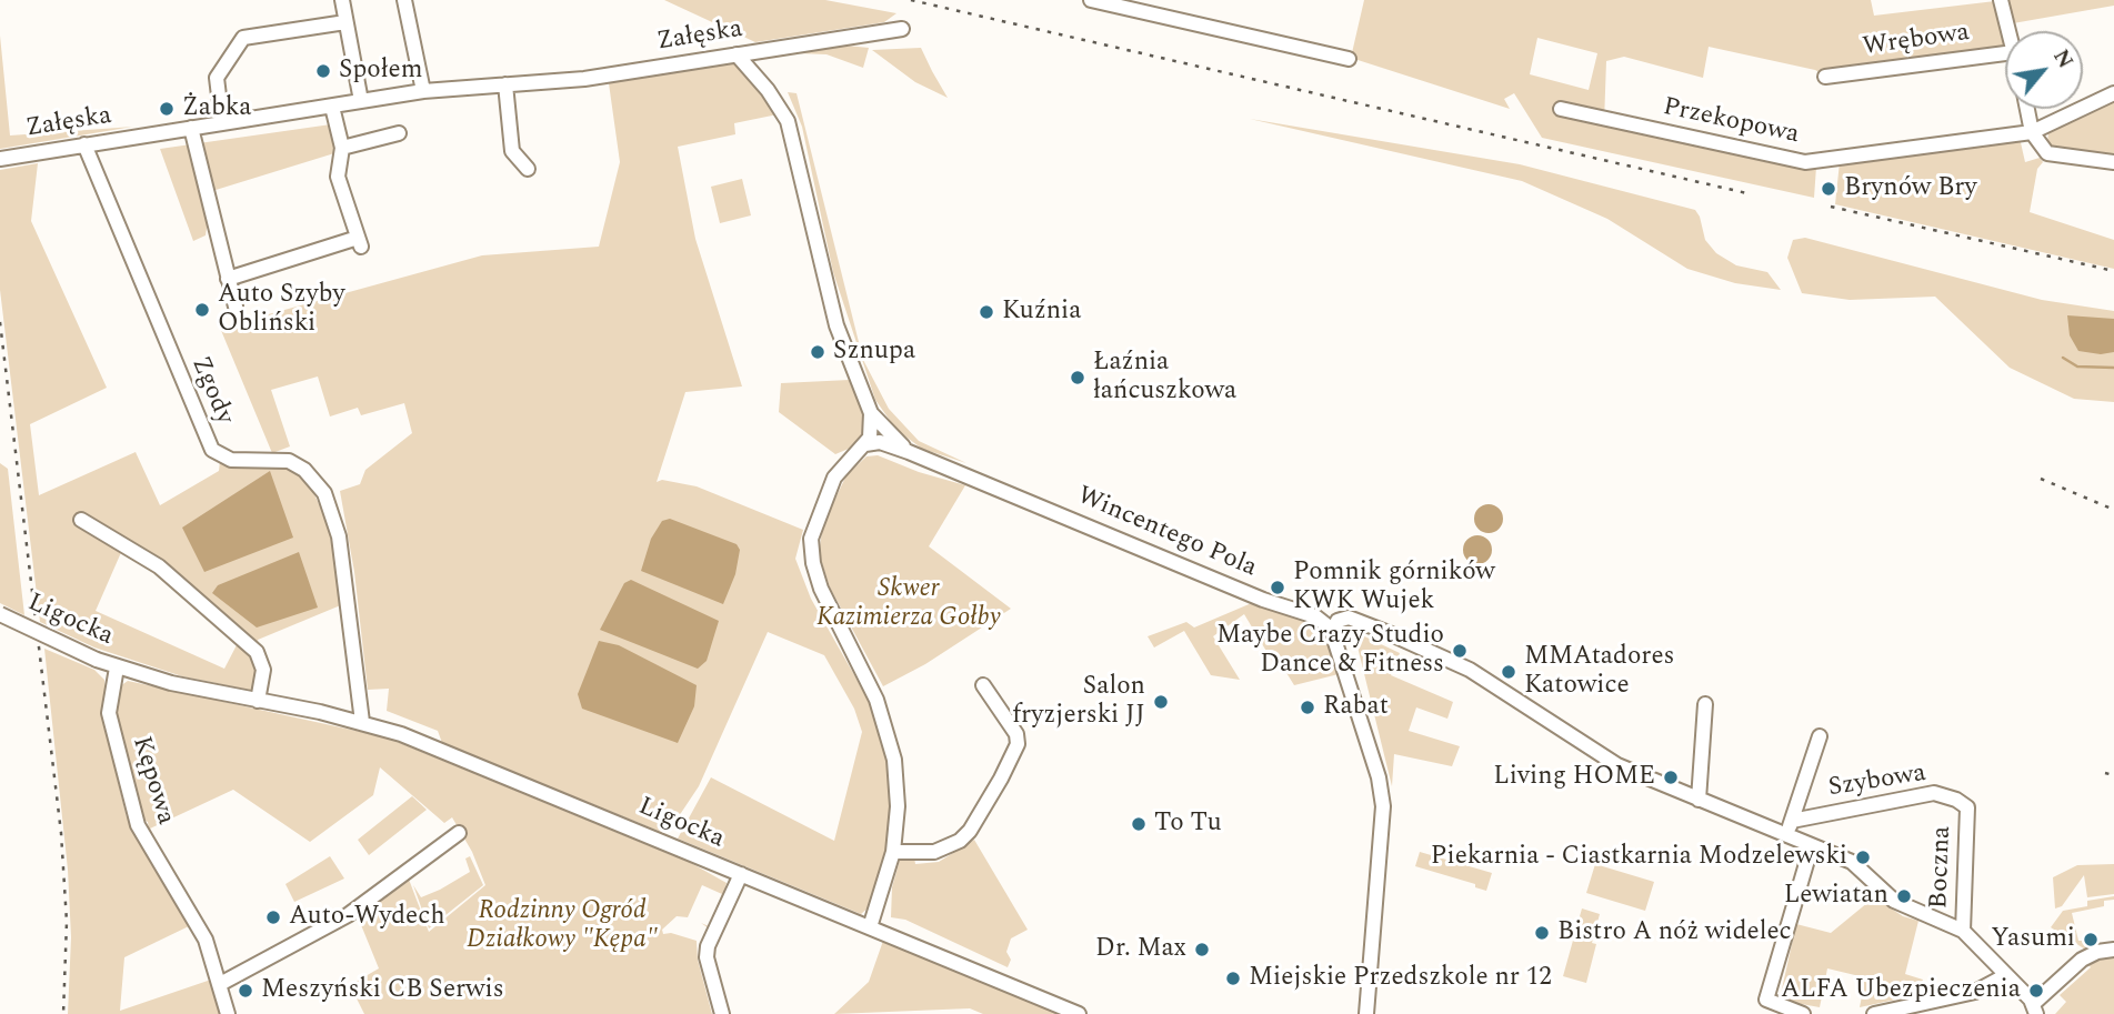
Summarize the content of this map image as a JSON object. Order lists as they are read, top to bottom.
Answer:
{
  "streets": {
    "street": [
      "Załęska",
      "Wrębowa",
      "Przekopowa",
      "Zgody",
      "Wincentego Pola",
      "Ligocka",
      "Kępowa",
      "Szybowa",
      "Boczna"
    ]
  },
  "crossings": [
    ["Załęska", "Zgody"],
    ["Załęska", "Wincentego Pola"],
    ["Zgody", "Ligocka"],
    ["Ligocka", "Kępowa"],
    ["Szybowa", "Boczna"]
  ],
  "parks": ["Skwer Kazimierza Gołby", "Rodzinny Ogród Działkowy \"Kępa\""],
  "places": [
    "Społem",
    "Żabka",
    "Brynów Bry",
    "Auto Szyby Obliński",
    "Kuźnia",
    "Sznupa",
    "Łaźnia łańcuszkowa",
    "Pomnik górników KWK Wujek",
    "Maybe Crazy Studio Dance & Fitness",
    "MMAtadores Katowice",
    "Salon fryzjerski JJ",
    "Rabat",
    "Living HOME",
    "To Tu",
    "Piekarnia - Ciastkarnia Modzelewski",
    "Lewiatan",
    "Auto-Wydech",
    "Bistro A nóż widelec",
    "Yasumi",
    "Dr. Max",
    "Miejskie Przedszkole nr 12",
    "Meszyński CB Serwis",
    "ALFA Ubezpieczenia"
  ],
  "north": "top right"
}
